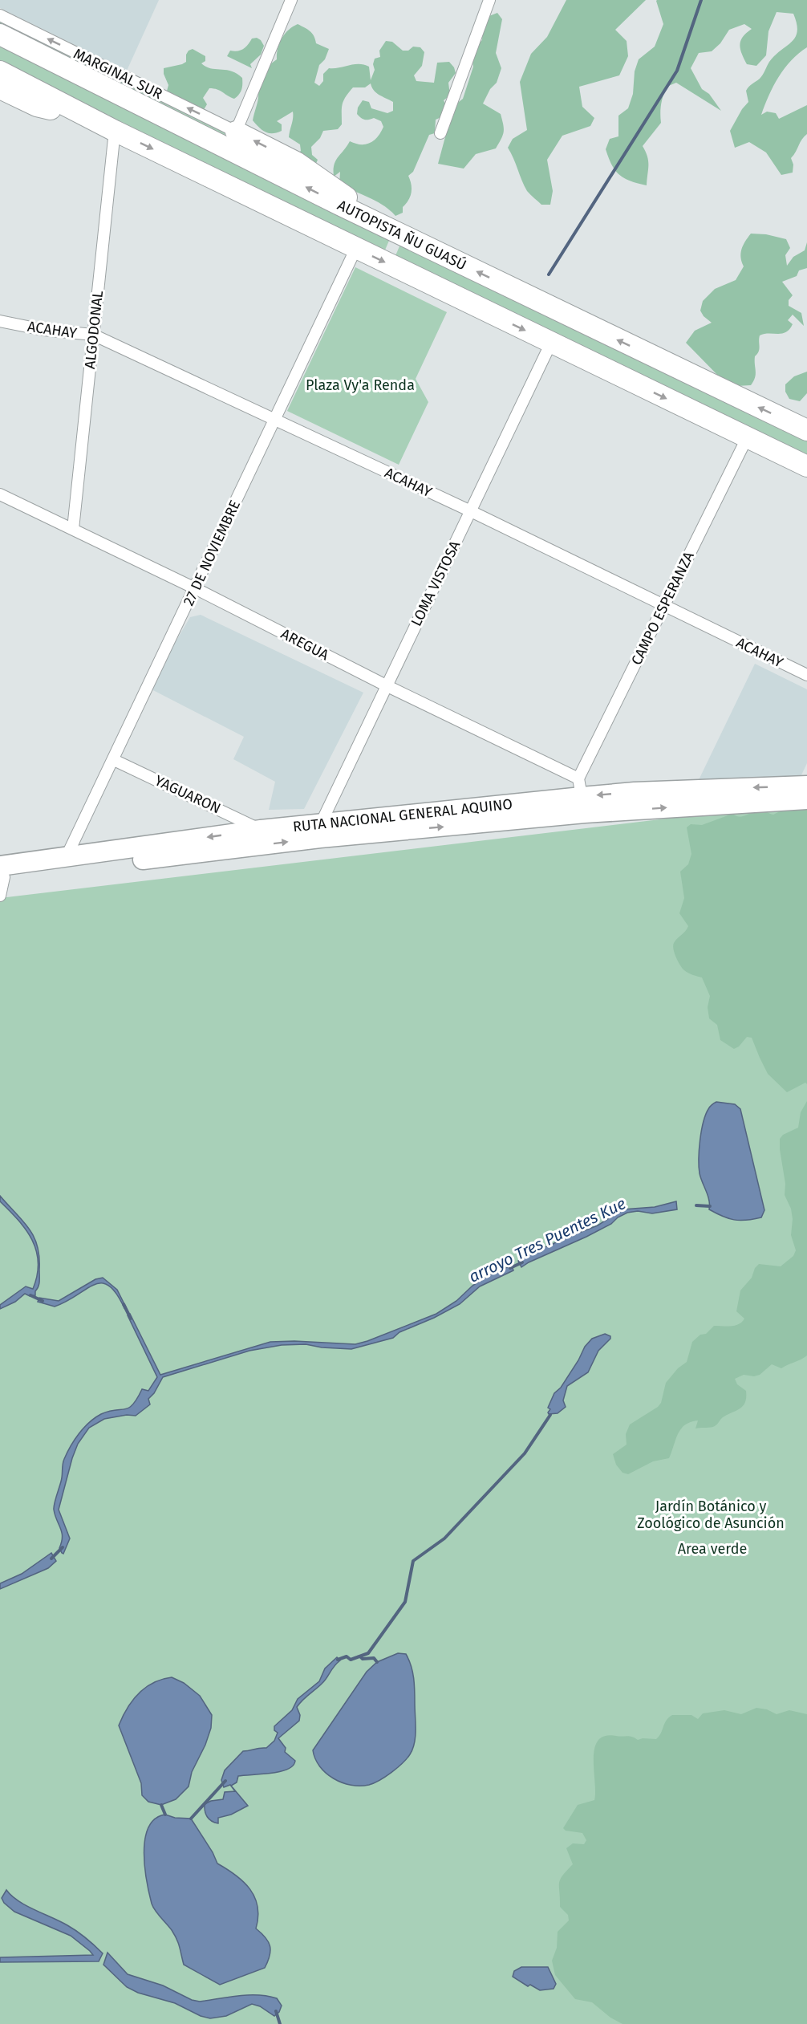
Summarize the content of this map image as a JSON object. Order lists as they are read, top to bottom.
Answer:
{
  "streets": {
    "highway": ["AUTOPISTA ÑU GUASÚ", "RUTA NACIONAL GENERAL AQUINO"],
    "street": [
      "MARGINAL SUR",
      "ACAHAY",
      "ALGODONAL",
      "27 DE NOVIEMBRE",
      "LOMA VISTOSA",
      "CAMPO ESPERANZA",
      "AREGUA",
      "YAGUARON"
    ]
  },
  "crossings": [
    ["ACAHAY", "ALGODONAL"],
    ["ACAHAY", "27 DE NOVIEMBRE"],
    ["ACAHAY", "LOMA VISTOSA"],
    ["ACAHAY", "CAMPO ESPERANZA"],
    ["ALGODONAL", "AREGUA"],
    ["27 DE NOVIEMBRE", "AREGUA"],
    ["27 DE NOVIEMBRE", "YAGUARON"],
    ["27 DE NOVIEMBRE", "RUTA NACIONAL GENERAL AQUINO"],
    ["LOMA VISTOSA", "AREGUA"],
    ["LOMA VISTOSA", "RUTA NACIONAL GENERAL AQUINO"],
    ["CAMPO ESPERANZA", "AREGUA"],
    ["CAMPO ESPERANZA", "RUTA NACIONAL GENERAL AQUINO"],
    ["AREGUA", "RUTA NACIONAL GENERAL AQUINO"],
    ["YAGUARON", "RUTA NACIONAL GENERAL AQUINO"]
  ],
  "one_way": ["MARGINAL SUR"],
  "water": ["arroyo Tres Puentes Kue"],
  "parks": ["Plaza Vy'a Renda", "Jardín Botánico y Zoológico de Asunción", "Area verde"]
}
